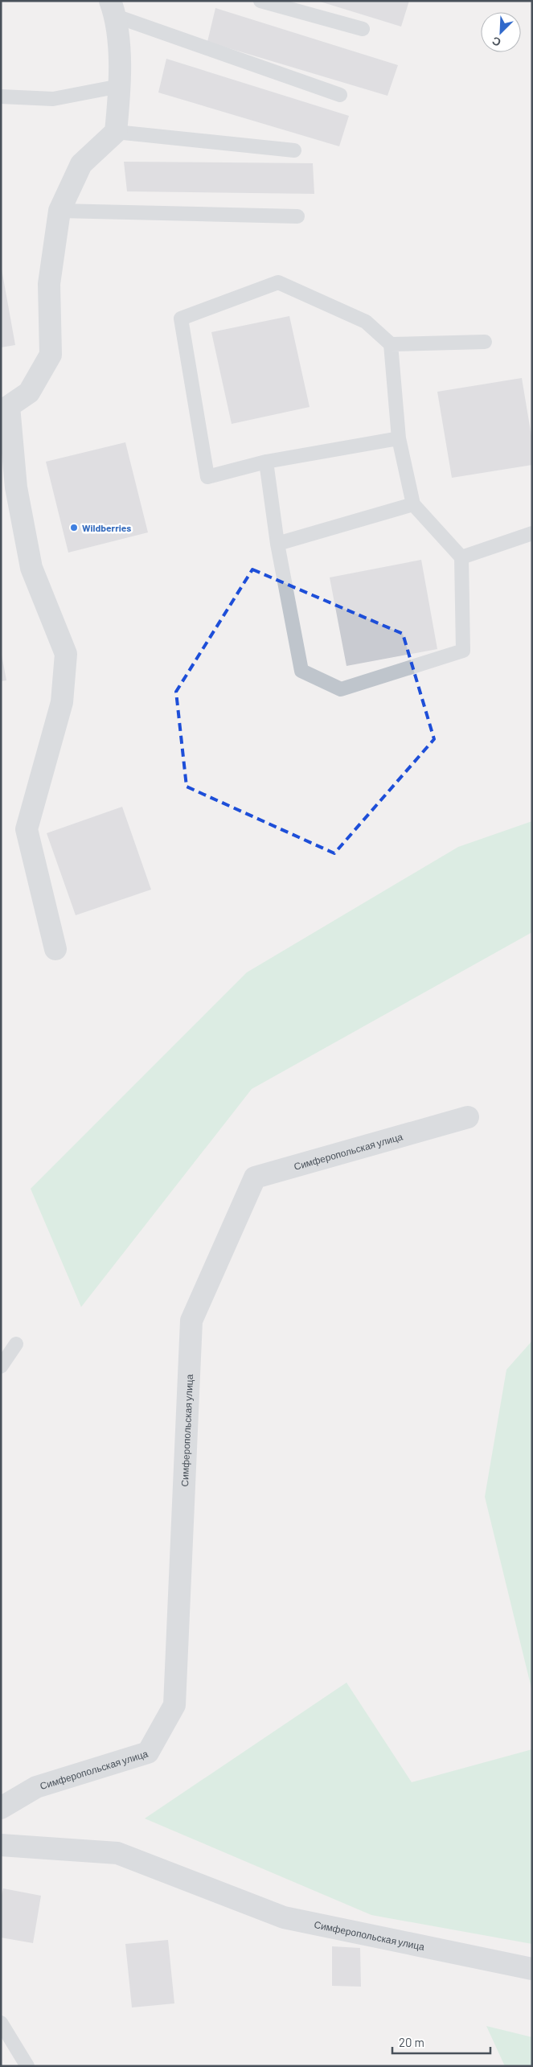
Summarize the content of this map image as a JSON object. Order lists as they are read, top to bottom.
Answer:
{
  "streets": {
    "street": ["Симферопольская улица"]
  },
  "places": ["Wildberries"],
  "scale_bar": "20 m",
  "north": "bottom left"
}
